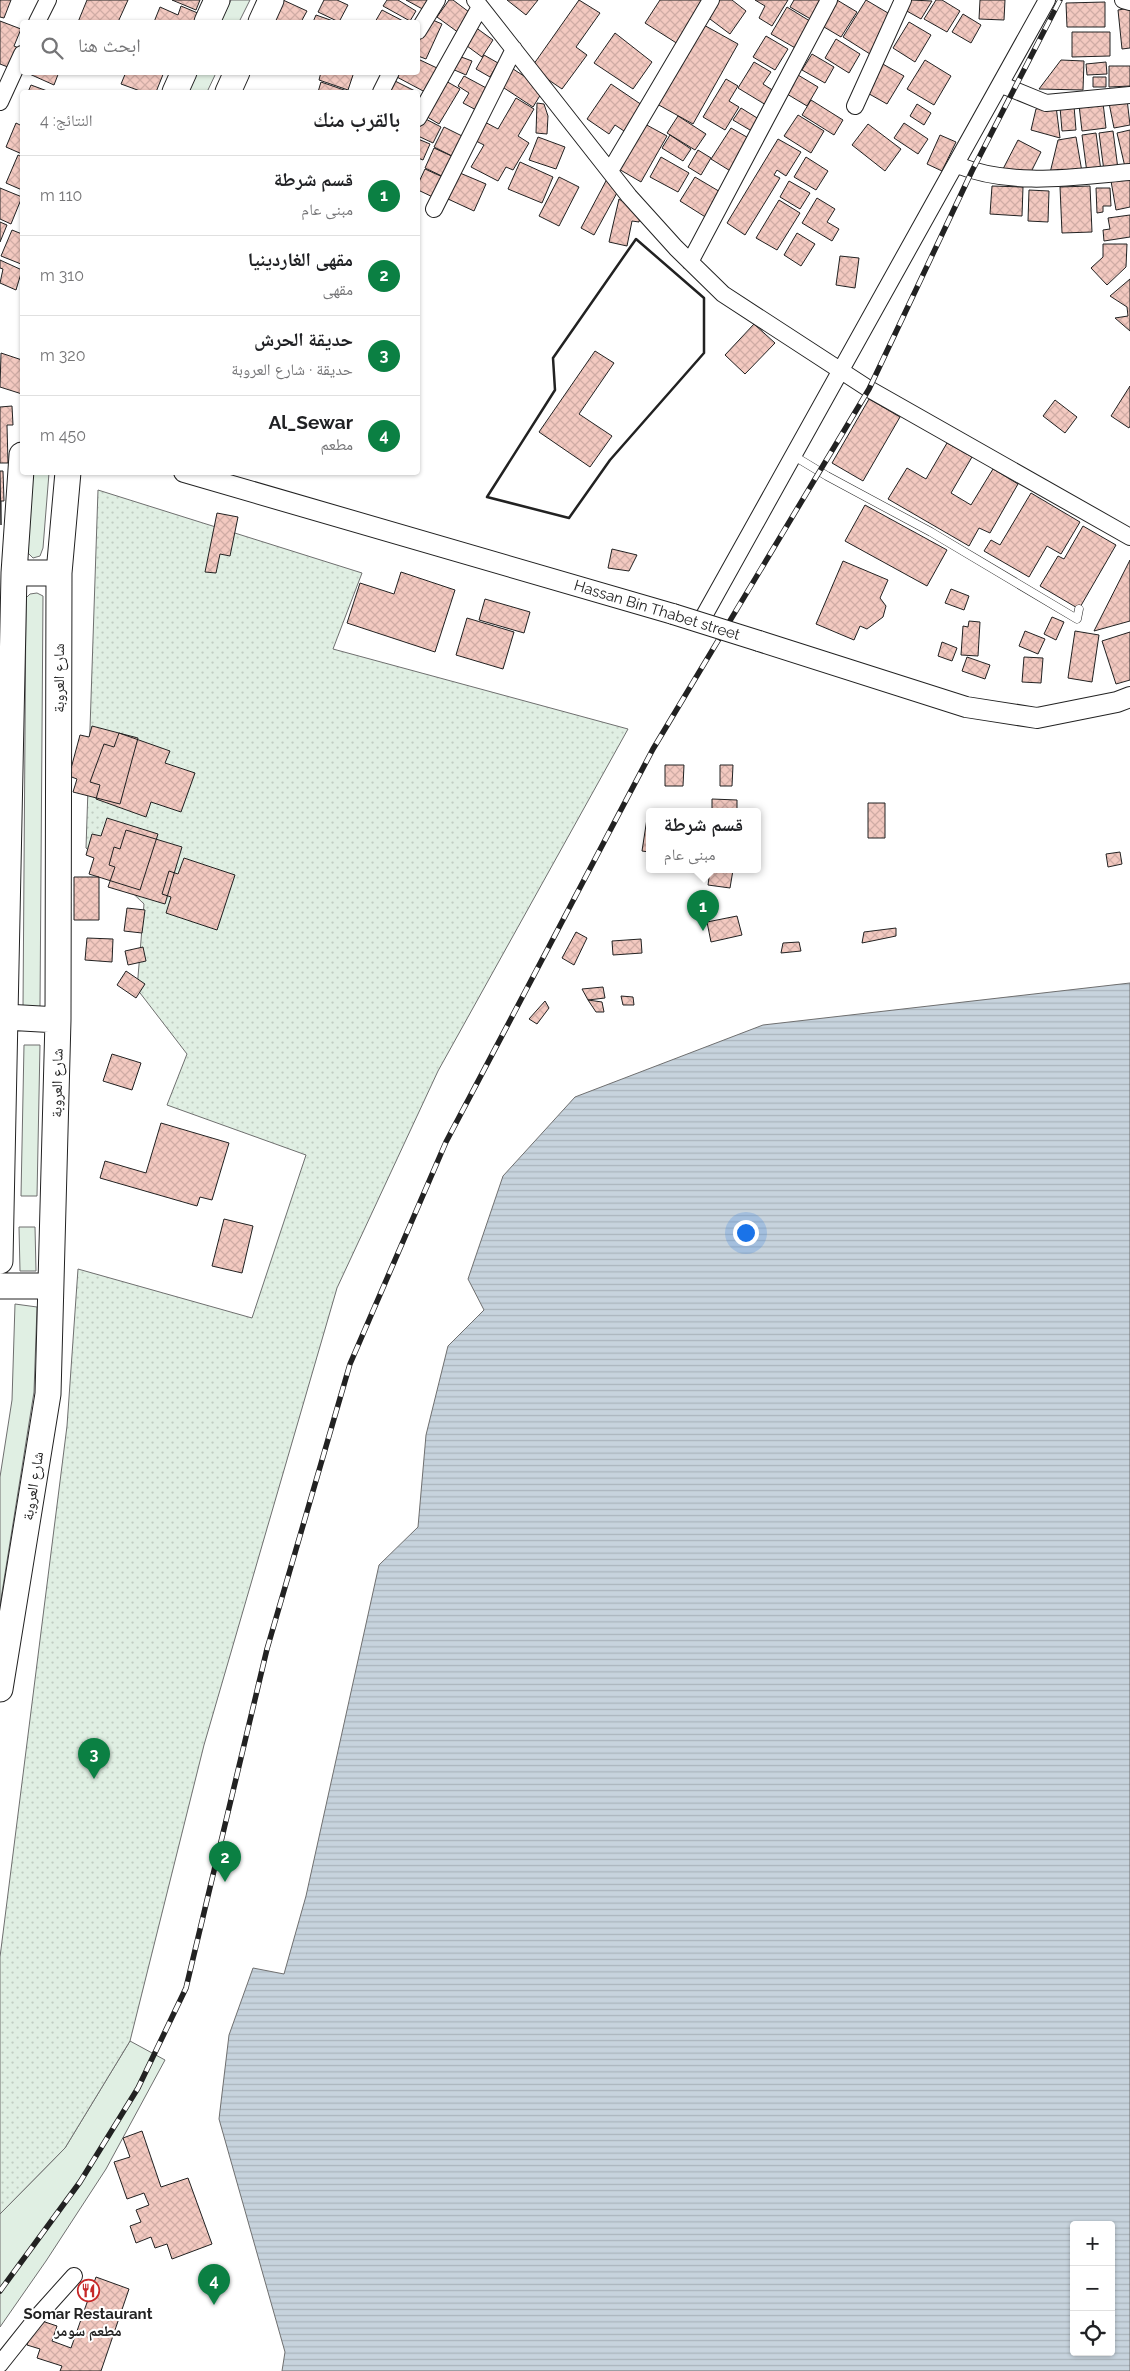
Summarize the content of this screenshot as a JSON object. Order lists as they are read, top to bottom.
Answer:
{
  "streets": {
    "main road": ["شارع العروبة"],
    "street": ["Hassan Bin Thabet street"]
  },
  "places": {
    "restaurant": ["Somar Restaurant مطعم سومر"]
  },
  "page": {
    "search": "ابحث هنا",
    "heading": ["بالقرب منك", "النتائج: 4"],
    "list": [
      {
        "mark": "1",
        "name": "قسم شرطة",
        "note": "مبنى عام",
        "value": "110 m"
      },
      {
        "mark": "2",
        "name": "مقهى الغاردينيا",
        "note": "مقهى",
        "value": "310 m"
      },
      {
        "mark": "3",
        "name": "حديقة الحرش",
        "note": "حديقة · شارع العروبة",
        "value": "320 m"
      },
      {
        "mark": "4",
        "name": "Al_Sewar",
        "note": "مطعم",
        "value": "450 m"
      }
    ],
    "popup": ["قسم شرطة", "مبنى عام"],
    "pins": [
      "1",
      "3",
      "2",
      "4"
    ],
    "map_buttons": ["+", "−"]
  }
}
